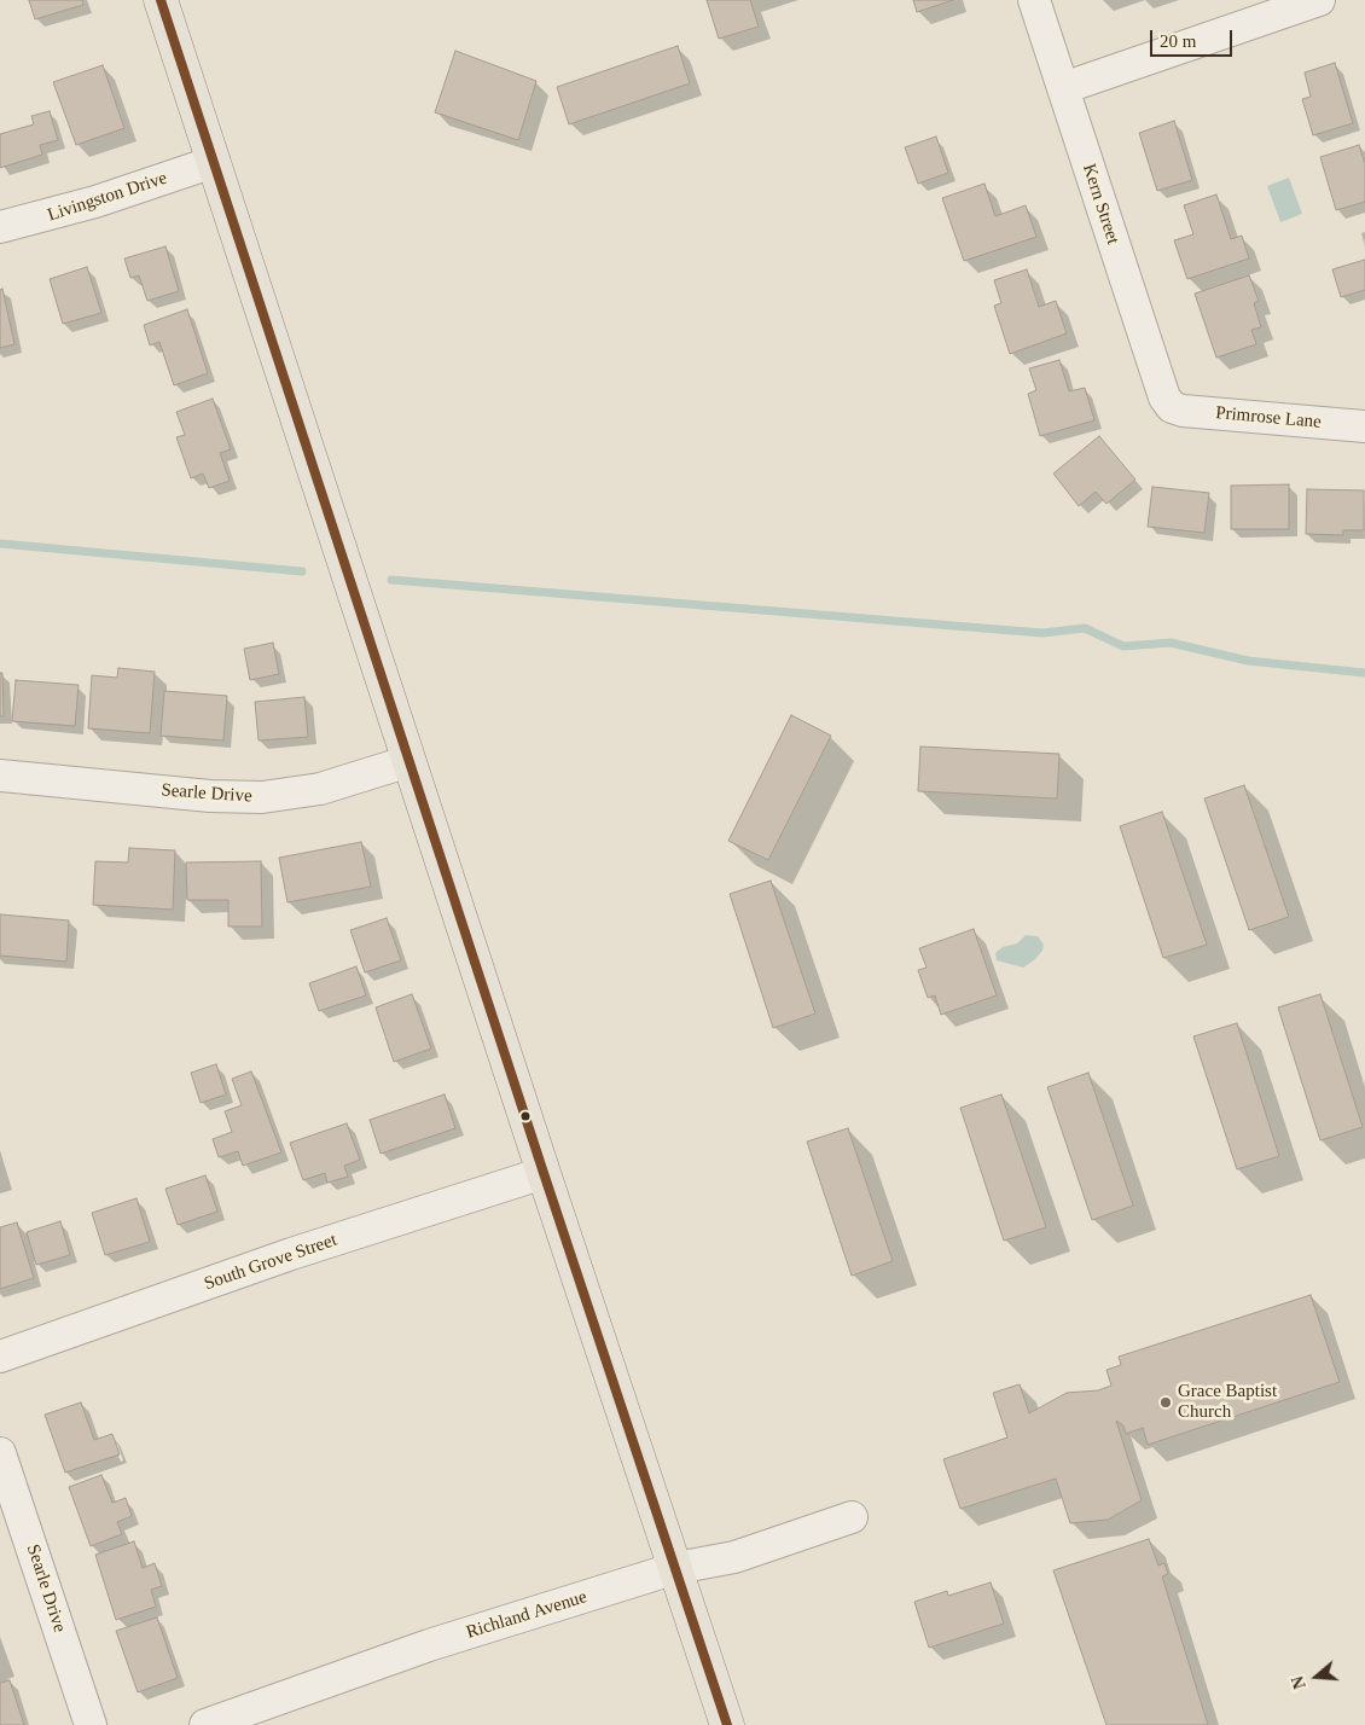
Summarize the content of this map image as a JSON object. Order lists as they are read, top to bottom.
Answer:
{
  "streets": {
    "street": [
      "Livingston Drive",
      "Kern Street",
      "Primrose Lane",
      "Searle Drive",
      "South Grove Street",
      "Richland Avenue"
    ]
  },
  "crossings": [
    ["Kern Street", "Primrose Lane"]
  ],
  "places": ["Grace Baptist Church"],
  "scale_bar": "20 m",
  "north": "left"
}
